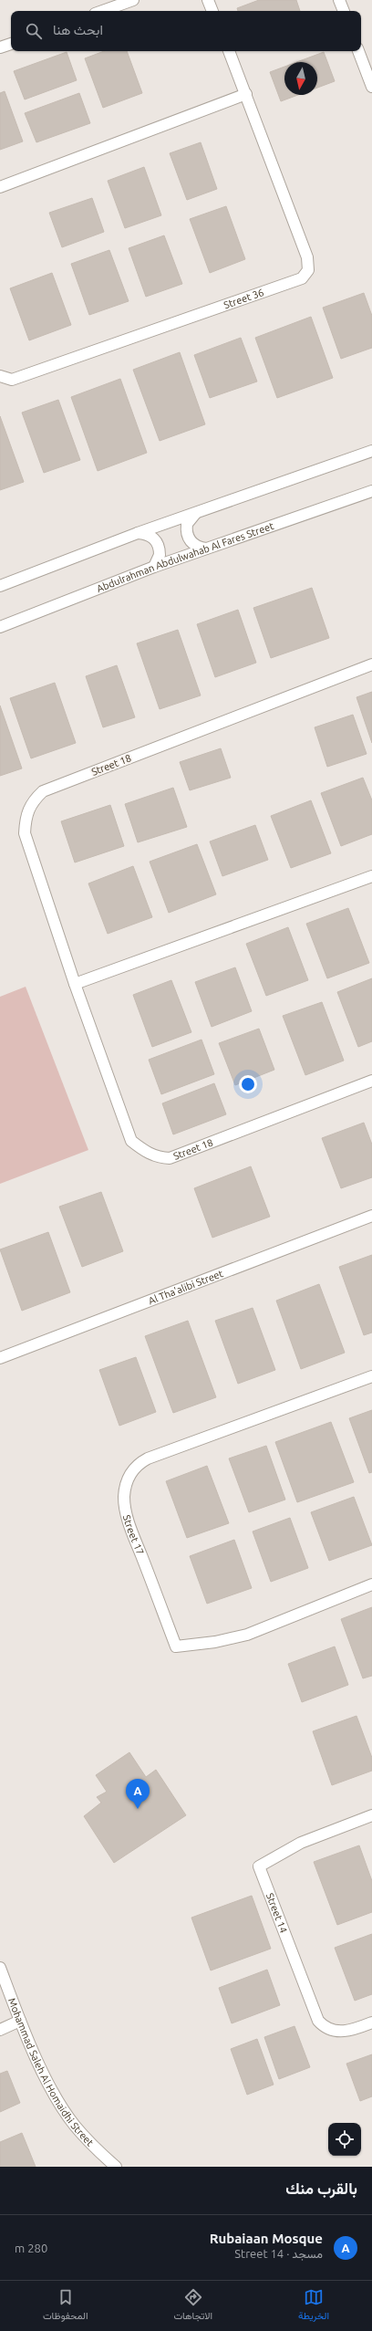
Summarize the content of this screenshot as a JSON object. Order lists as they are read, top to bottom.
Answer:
{
  "streets": {
    "street": [
      "Street 36",
      "Abdulrahman Abdulwahab Al Fares Street",
      "Street 18",
      "Al Tha'alibi Street",
      "Street 17",
      "Street 14",
      "Mohammad Saleh Al Homaidhi Street"
    ]
  },
  "north": "bottom",
  "page": {
    "search": "ابحث هنا",
    "pins": "A",
    "heading": "بالقرب منك",
    "list": [
      {
        "mark": "A",
        "name": "Rubaiaan Mosque",
        "note": "مسجد · Street 14",
        "value": "280 m"
      }
    ],
    "nav": ["الخريطة", "الاتجاهات", "المحفوظات"]
  }
}
